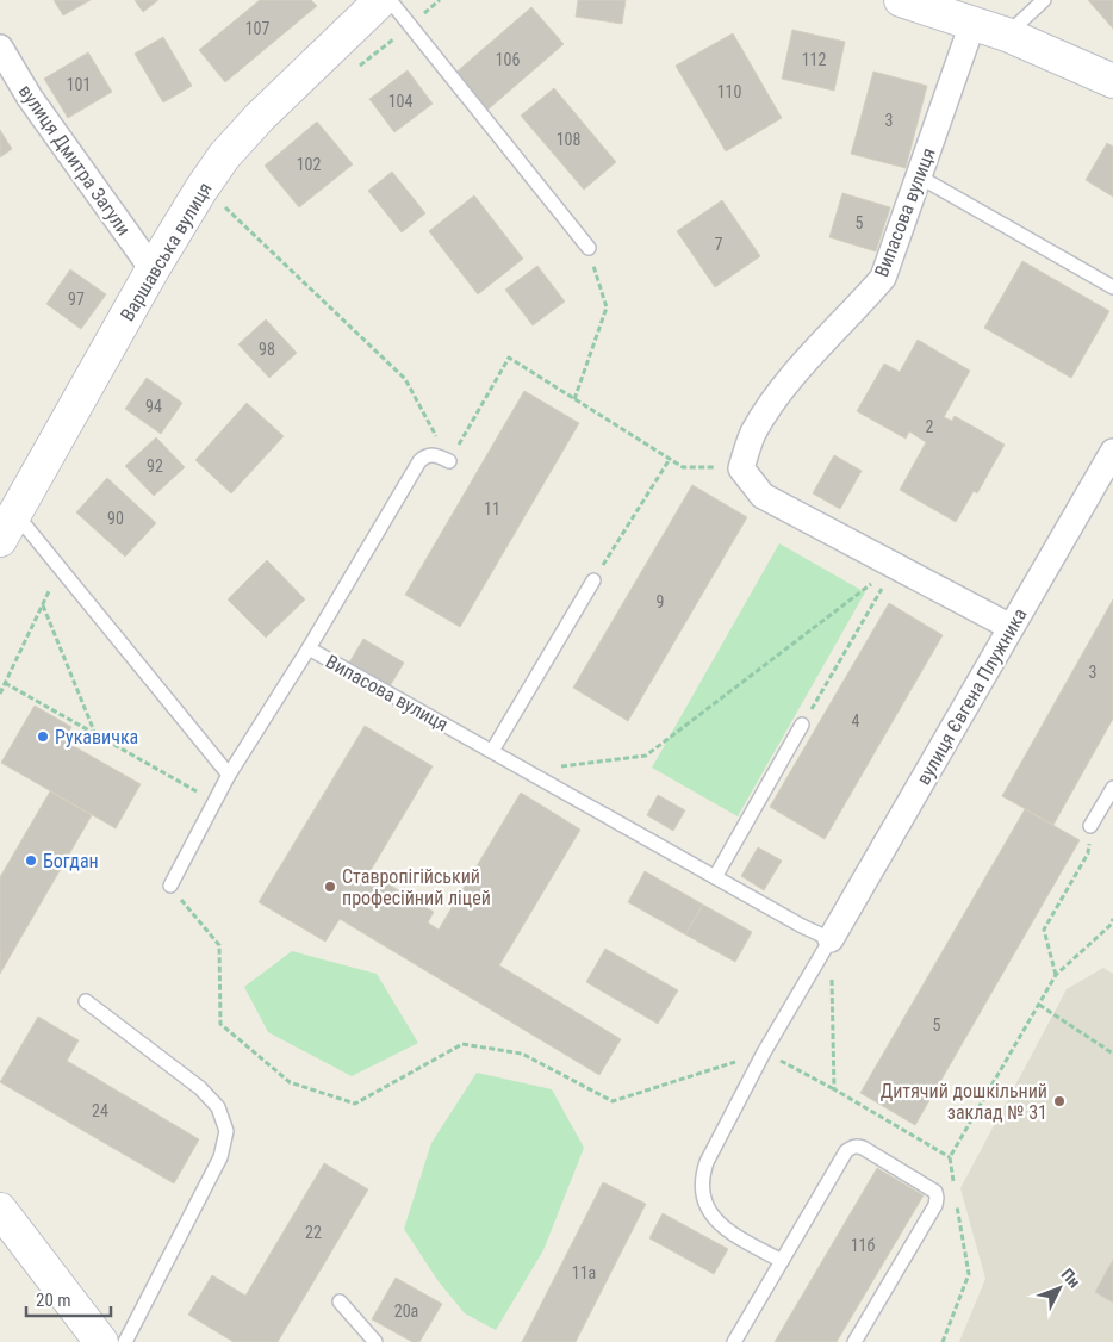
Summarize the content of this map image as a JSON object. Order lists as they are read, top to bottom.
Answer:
{
  "streets": {
    "street": [
      "вулиця Дмитра Загули",
      "Випасова вулиця",
      "Варшавська вулиця",
      "вулиця Євгена Плужника"
    ]
  },
  "crossings": [
    ["вулиця Дмитра Загули", "Варшавська вулиця"],
    ["Випасова вулиця", "вулиця Євгена Плужника"]
  ],
  "places": [
    "Рукавичка",
    "Богдан",
    "Ставропігійський професійний ліцей",
    "Дитячий дошкільний заклад № 31"
  ],
  "house_numbers": [
    "107",
    "106",
    "112",
    "101",
    "110",
    "104",
    "3",
    "108",
    "102",
    "5",
    "7",
    "97",
    "98",
    "94",
    "2",
    "92",
    "11",
    "90",
    "9",
    "3",
    "4",
    "5",
    "24",
    "22",
    "11б",
    "11а",
    "20а"
  ],
  "scale_bar": "20 m",
  "north": "top right"
}
